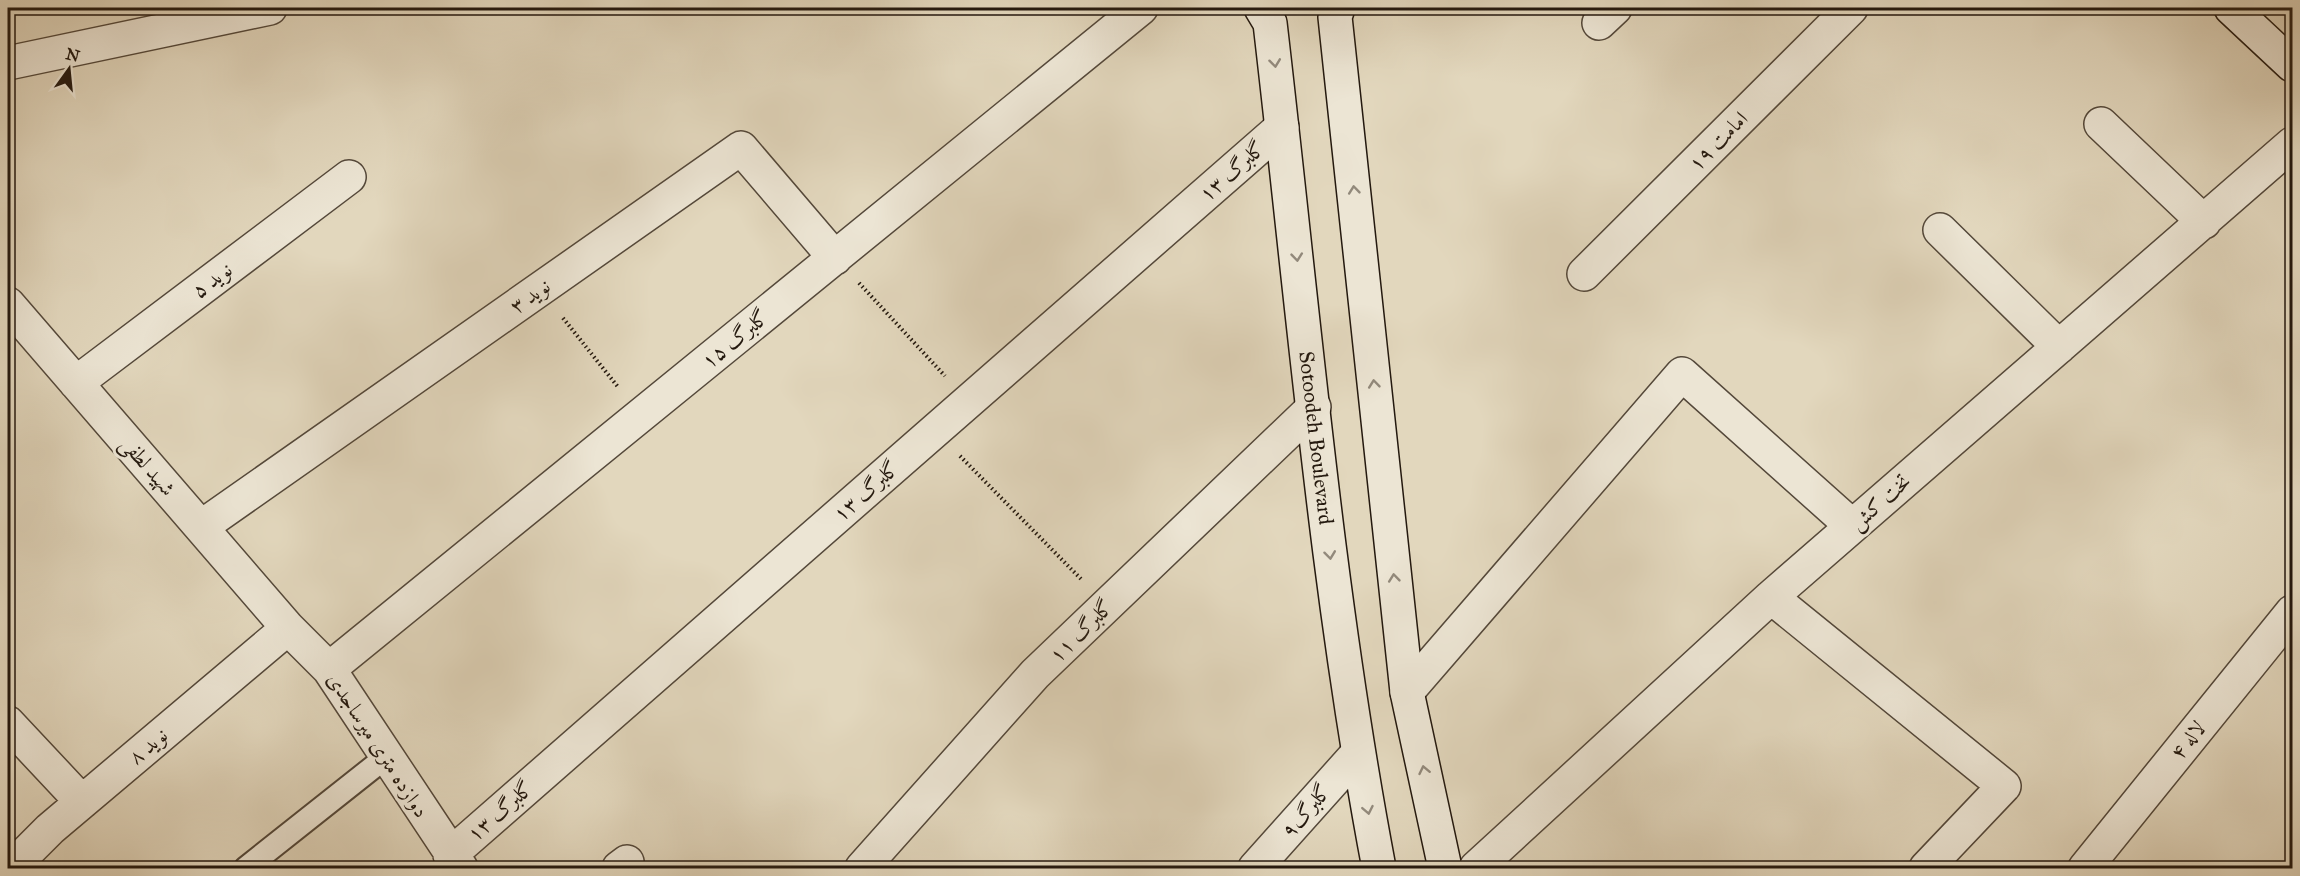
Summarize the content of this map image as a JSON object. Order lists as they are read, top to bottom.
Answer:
{
  "streets": {
    "street": [
      "امامت ۱۹",
      "گلبرگ ۱۳",
      "نوید ۵",
      "نوید ۳",
      "گلبرگ ۱۵",
      "Sotoodeh Boulevard",
      "شهید لطفی",
      "تخت کش",
      "گلبرگ ۱۱",
      "لاله ۴",
      "دوازده متری میرساجدی",
      "نوید ۸",
      "گلبرگ۹"
    ]
  },
  "crossings": [
    ["گلبرگ ۱۳", "Sotoodeh Boulevard"],
    ["گلبرگ ۱۳", "دوازده متری میرساجدی"],
    ["نوید ۵", "شهید لطفی"],
    ["نوید ۳", "گلبرگ ۱۵"],
    ["نوید ۳", "شهید لطفی"],
    ["گلبرگ ۱۵", "دوازده متری میرساجدی"],
    ["Sotoodeh Boulevard", "گلبرگ ۱۱"],
    ["Sotoodeh Boulevard", "گلبرگ۹"],
    ["شهید لطفی", "دوازده متری میرساجدی"],
    ["شهید لطفی", "نوید ۸"],
    ["دوازده متری میرساجدی", "نوید ۸"]
  ],
  "north": "top"
}
